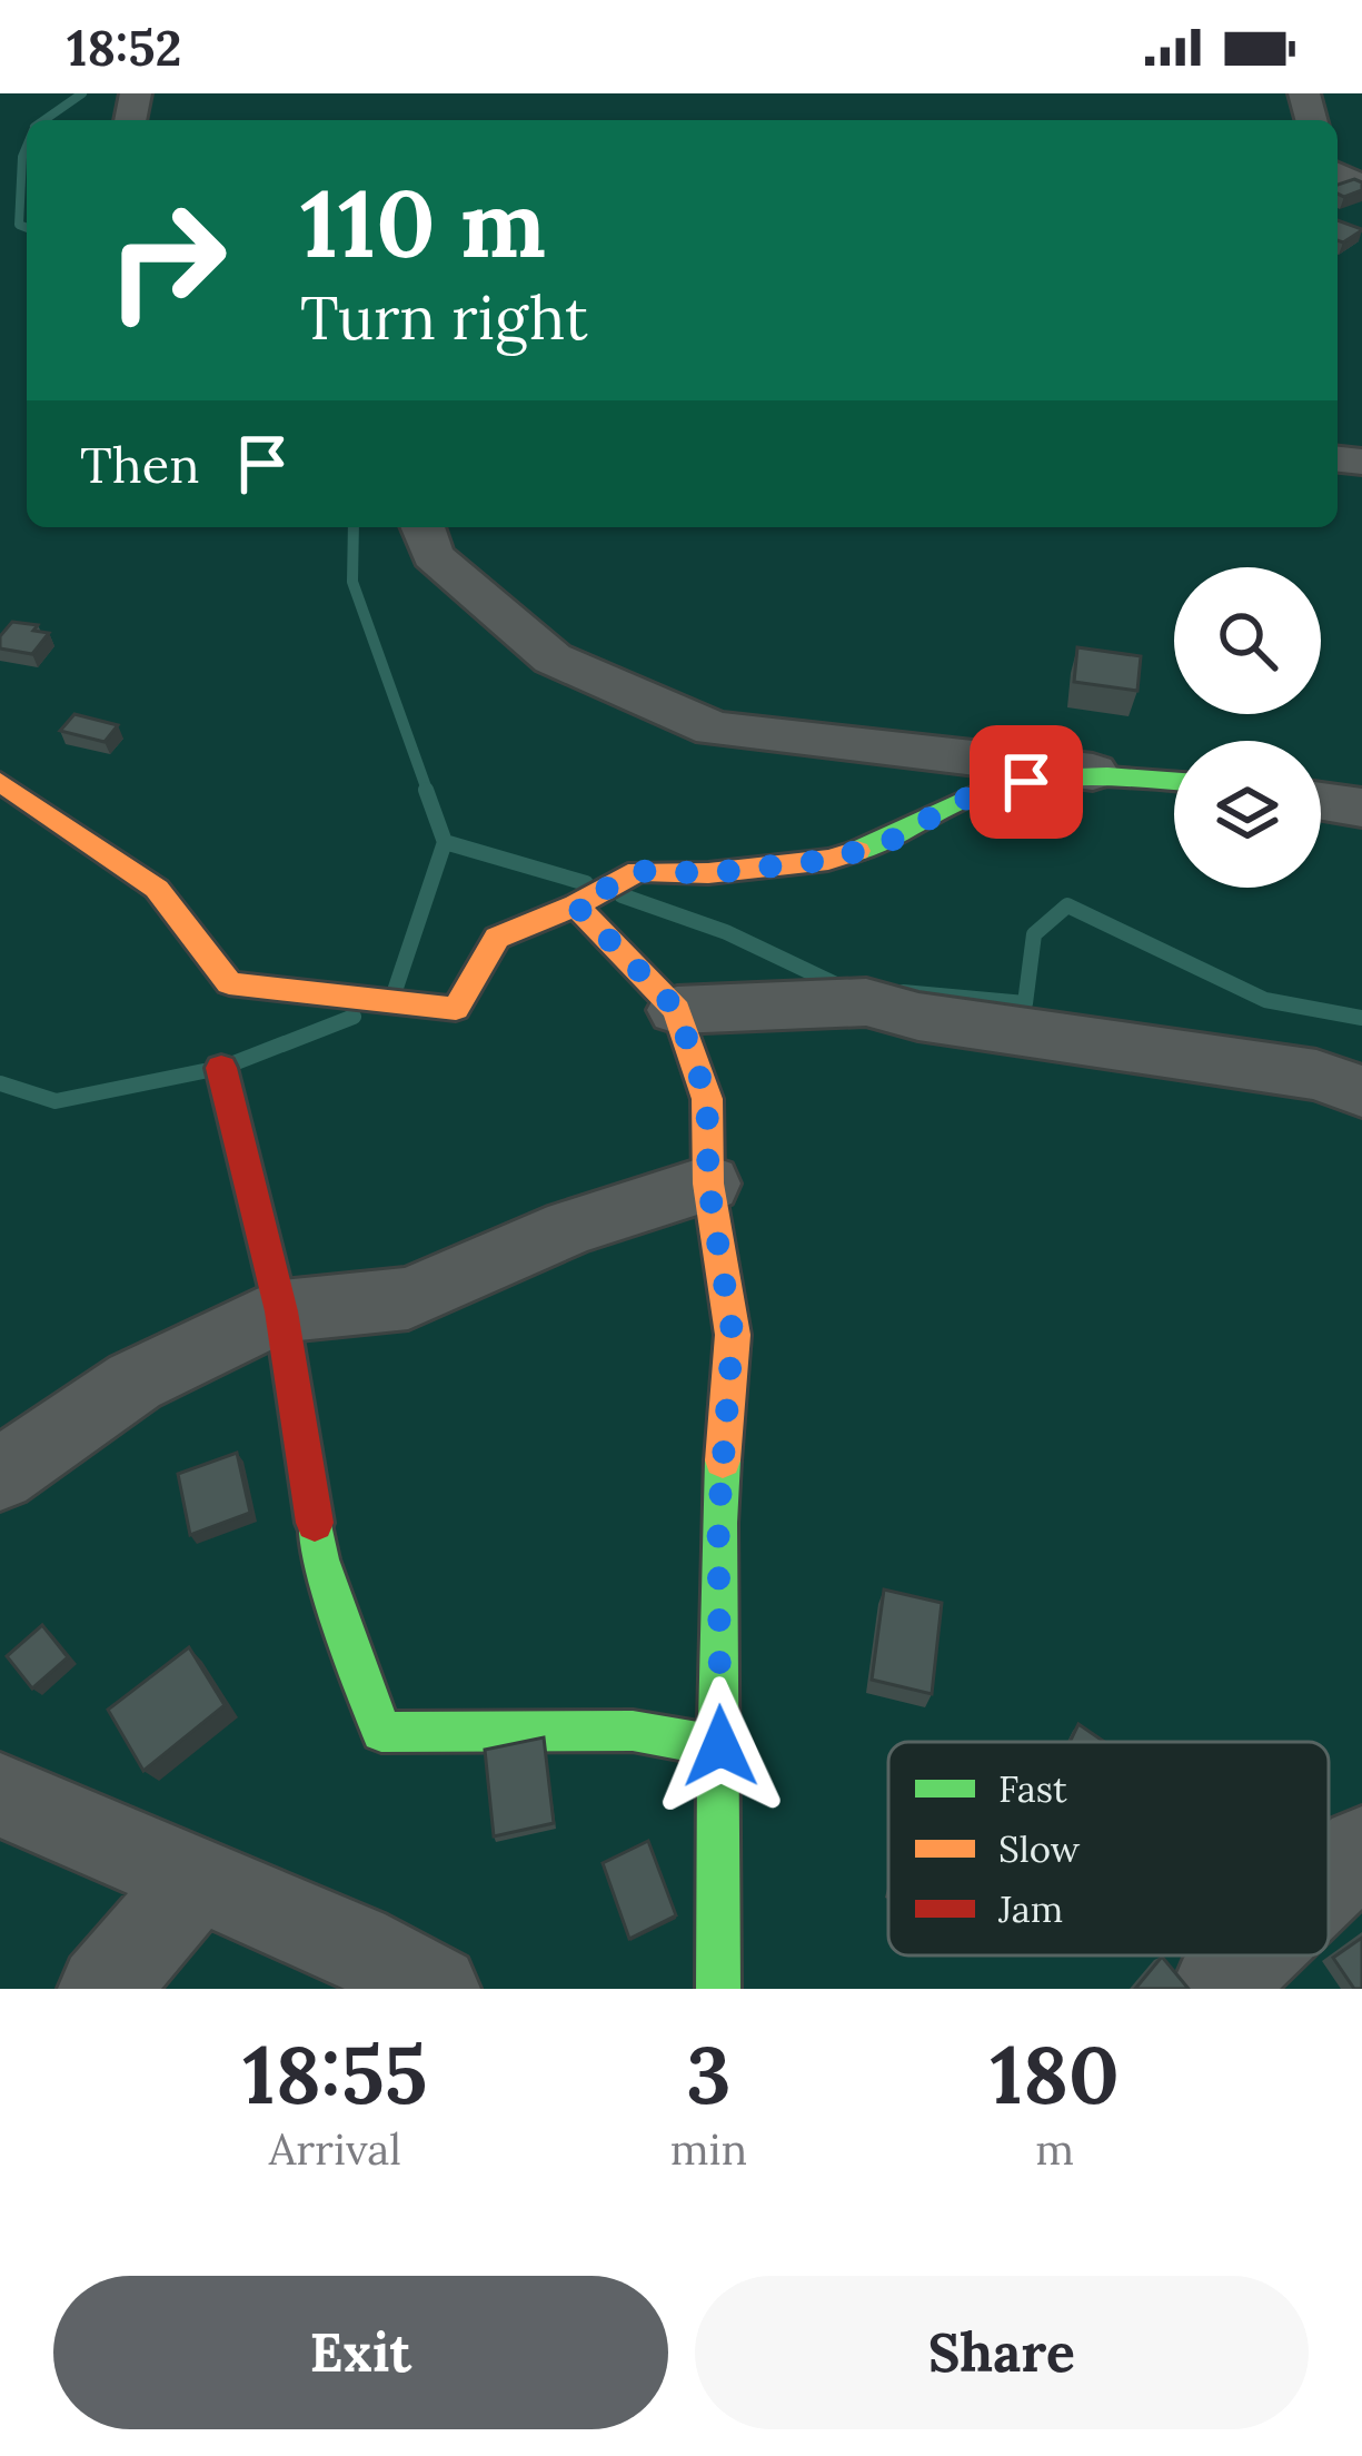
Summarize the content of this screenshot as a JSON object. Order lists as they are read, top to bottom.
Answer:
{
  "legend": ["Fast", "Slow", "Jam"],
  "page": {
    "status": "18:52",
    "turn": ["110 m", "Turn right"],
    "then": "Then",
    "eta": [
      "18:55",
      "Arrival",
      "3",
      "min",
      "180",
      "m"
    ],
    "buttons": ["Exit", "Share"]
  }
}
